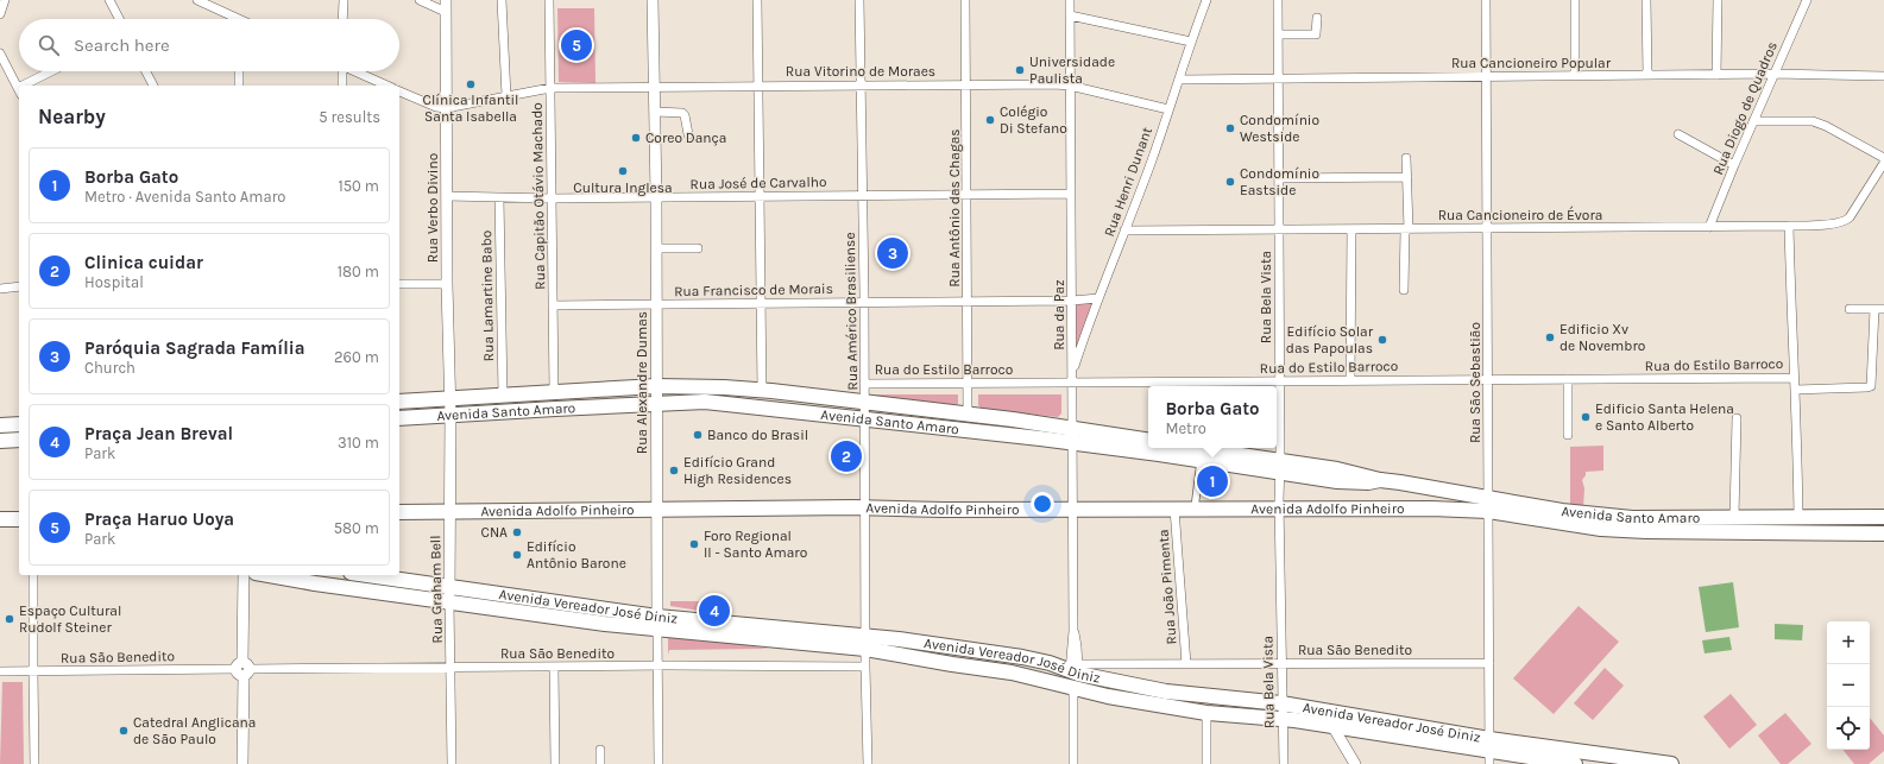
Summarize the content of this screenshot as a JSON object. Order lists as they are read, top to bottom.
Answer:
{
  "streets": {
    "main road": ["Avenida Santo Amaro", "Avenida Adolfo Pinheiro", "Avenida Vereador José Diniz"],
    "street": [
      "Rua Cancioneiro Popular",
      "Rua Vitorino de Moraes",
      "Rua Diogo de Quadros",
      "Rua Henri Dunant",
      "Rua José de Carvalho",
      "Rua Capitão Otávio Machado",
      "Rua Verbo Divino",
      "Rua Antônio das Chagas",
      "Rua Cancioneiro de Évora",
      "Rua Francisco de Morais",
      "Rua Lamartine Babo",
      "Rua Bela Vista",
      "Rua Américo Brasiliense",
      "Rua da Paz",
      "Rua do Estilo Barroco",
      "Rua Alexandre Dumas",
      "Rua São Sebastião",
      "Rua João Pimenta",
      "Rua Graham Bell",
      "Rua São Benedito"
    ]
  },
  "crossings": [
    ["Rua Cancioneiro Popular", "Rua Diogo de Quadros"],
    ["Rua Cancioneiro Popular", "Rua Henri Dunant"],
    ["Rua Cancioneiro Popular", "Rua Bela Vista"],
    ["Rua Cancioneiro Popular", "Rua São Sebastião"],
    ["Rua Vitorino de Moraes", "Rua Henri Dunant"],
    ["Rua Vitorino de Moraes", "Rua Capitão Otávio Machado"],
    ["Rua Vitorino de Moraes", "Rua Verbo Divino"],
    ["Rua Vitorino de Moraes", "Rua Antônio das Chagas"],
    ["Rua Vitorino de Moraes", "Rua Américo Brasiliense"],
    ["Rua Vitorino de Moraes", "Rua da Paz"],
    ["Rua Vitorino de Moraes", "Rua Alexandre Dumas"],
    ["Rua Diogo de Quadros", "Rua Cancioneiro de Évora"],
    ["Rua Henri Dunant", "Rua Cancioneiro de Évora"],
    ["Rua Henri Dunant", "Rua Francisco de Morais"],
    ["Rua Henri Dunant", "Rua da Paz"],
    ["Rua José de Carvalho", "Rua Capitão Otávio Machado"],
    ["Rua José de Carvalho", "Rua Verbo Divino"],
    ["Rua José de Carvalho", "Rua Antônio das Chagas"],
    ["Rua José de Carvalho", "Rua Lamartine Babo"],
    ["Rua José de Carvalho", "Rua Américo Brasiliense"],
    ["Rua José de Carvalho", "Rua da Paz"],
    ["Rua José de Carvalho", "Rua Alexandre Dumas"],
    ["Rua Capitão Otávio Machado", "Rua Francisco de Morais"],
    ["Rua Capitão Otávio Machado", "Avenida Santo Amaro"],
    ["Rua Verbo Divino", "Avenida Santo Amaro"],
    ["Rua Verbo Divino", "Rua Graham Bell"],
    ["Rua Antônio das Chagas", "Rua Francisco de Morais"],
    ["Rua Antônio das Chagas", "Rua do Estilo Barroco"],
    ["Rua Antônio das Chagas", "Avenida Santo Amaro"],
    ["Rua Cancioneiro de Évora", "Rua Bela Vista"],
    ["Rua Cancioneiro de Évora", "Rua São Sebastião"],
    ["Rua Francisco de Morais", "Rua Américo Brasiliense"],
    ["Rua Francisco de Morais", "Rua da Paz"],
    ["Rua Francisco de Morais", "Rua Alexandre Dumas"],
    ["Rua Lamartine Babo", "Avenida Santo Amaro"],
    ["Rua Bela Vista", "Rua do Estilo Barroco"],
    ["Rua Bela Vista", "Avenida Santo Amaro"],
    ["Rua Bela Vista", "Avenida Adolfo Pinheiro"],
    ["Rua Bela Vista", "Avenida Vereador José Diniz"],
    ["Rua Bela Vista", "Rua São Benedito"],
    ["Rua Américo Brasiliense", "Rua do Estilo Barroco"],
    ["Rua Américo Brasiliense", "Avenida Santo Amaro"],
    ["Rua Américo Brasiliense", "Avenida Adolfo Pinheiro"],
    ["Rua Américo Brasiliense", "Avenida Vereador José Diniz"],
    ["Rua Américo Brasiliense", "Rua São Benedito"],
    ["Rua da Paz", "Rua do Estilo Barroco"],
    ["Rua da Paz", "Avenida Santo Amaro"],
    ["Rua da Paz", "Avenida Adolfo Pinheiro"],
    ["Rua da Paz", "Avenida Vereador José Diniz"],
    ["Rua da Paz", "Rua São Benedito"],
    ["Rua do Estilo Barroco", "Rua São Sebastião"],
    ["Rua Alexandre Dumas", "Avenida Santo Amaro"],
    ["Rua Alexandre Dumas", "Avenida Adolfo Pinheiro"],
    ["Rua Alexandre Dumas", "Avenida Vereador José Diniz"],
    ["Rua Alexandre Dumas", "Rua São Benedito"],
    ["Rua São Sebastião", "Avenida Santo Amaro"],
    ["Rua São Sebastião", "Avenida Adolfo Pinheiro"],
    ["Rua São Sebastião", "Avenida Vereador José Diniz"],
    ["Rua São Sebastião", "Rua São Benedito"],
    ["Avenida Santo Amaro", "Avenida Adolfo Pinheiro"],
    ["Avenida Santo Amaro", "Rua Graham Bell"],
    ["Avenida Adolfo Pinheiro", "Rua João Pimenta"],
    ["Avenida Adolfo Pinheiro", "Rua Graham Bell"],
    ["Rua João Pimenta", "Rua São Benedito"],
    ["Rua Graham Bell", "Avenida Vereador José Diniz"],
    ["Rua Graham Bell", "Rua São Benedito"],
    ["Avenida Vereador José Diniz", "Rua São Benedito"]
  ],
  "places": [
    "Universidade Paulista",
    "Clínica Infantil Santa Isabella",
    "Colégio Di Stefano",
    "Condomínio Westside",
    "Coreo Dança",
    "Cultura Inglesa",
    "Condomínio Eastside",
    "Edificio Xv de Novembro",
    "Edifício Solar das Papoulas",
    "Edificio Santa Helena e Santo Alberto",
    "Banco do Brasil",
    "Edifício Grand High Residences",
    "CNA",
    "Foro Regional II - Santo Amaro",
    "Edifício Antônio Barone",
    "Espaço Cultural Rudolf Steiner",
    "Catedral Anglicana de São Paulo"
  ],
  "page": {
    "search": "Search here",
    "pins": [
      "5",
      "3",
      "2",
      "1",
      "4"
    ],
    "heading": ["Nearby", "5 results"],
    "list": [
      {
        "mark": "1",
        "name": "Borba Gato",
        "note": "Metro · Avenida Santo Amaro",
        "value": "150 m"
      },
      {
        "mark": "2",
        "name": "Clinica cuidar",
        "note": "Hospital",
        "value": "180 m"
      },
      {
        "mark": "3",
        "name": "Paróquia Sagrada Família",
        "note": "Church",
        "value": "260 m"
      },
      {
        "mark": "4",
        "name": "Praça Jean Breval",
        "note": "Park",
        "value": "310 m"
      },
      {
        "mark": "5",
        "name": "Praça Haruo Uoya",
        "note": "Park",
        "value": "580 m"
      }
    ],
    "popup": ["Borba Gato", "Metro"],
    "map_buttons": ["+", "−"]
  }
}
